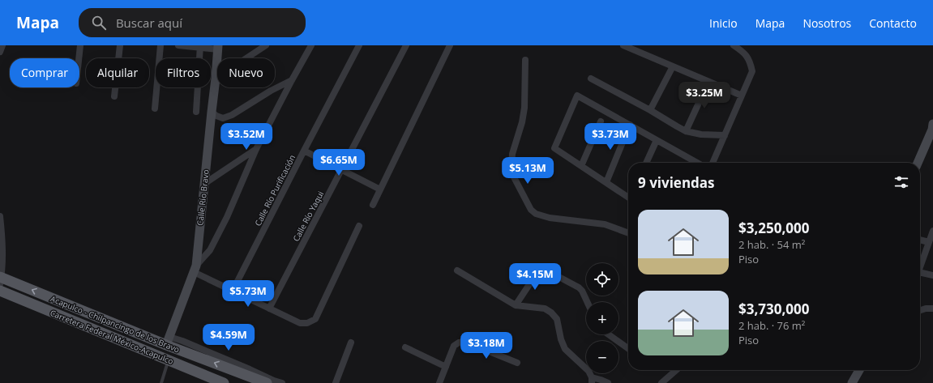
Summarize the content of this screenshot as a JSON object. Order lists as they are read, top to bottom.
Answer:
{
  "streets": {
    "main road": ["Acapulco - Chilpancingo de los Bravo", "Carretera Federal México-Acapulco"],
    "street": ["Calle Río Purificación", "Calle Río Bravo", "Calle Río Yaqui"]
  },
  "crossings": [
    ["Calle Río Bravo", "Acapulco - Chilpancingo de los Bravo"]
  ],
  "one_way": ["Acapulco - Chilpancingo de los Bravo"],
  "page": {
    "header": "Mapa",
    "search": "Buscar aquí",
    "nav": [
      "Inicio",
      "Mapa",
      "Nosotros",
      "Contacto"
    ],
    "chip": [
      "Comprar",
      "Alquilar",
      "Filtros",
      "Nuevo"
    ],
    "price": [
      "$3.25M",
      "$3.52M",
      "$3.73M",
      "$6.65M",
      "$5.13M",
      "$4.15M",
      "$5.73M",
      "$4.59M",
      "$3.18M"
    ],
    "heading": "9 viviendas",
    "list": [
      {
        "name": "$3,250,000",
        "note": "2 hab. · 54 m² · Piso"
      },
      {
        "name": "$3,730,000",
        "note": "2 hab. · 76 m² · Piso"
      }
    ],
    "map_buttons": ["+", "−"]
  }
}
